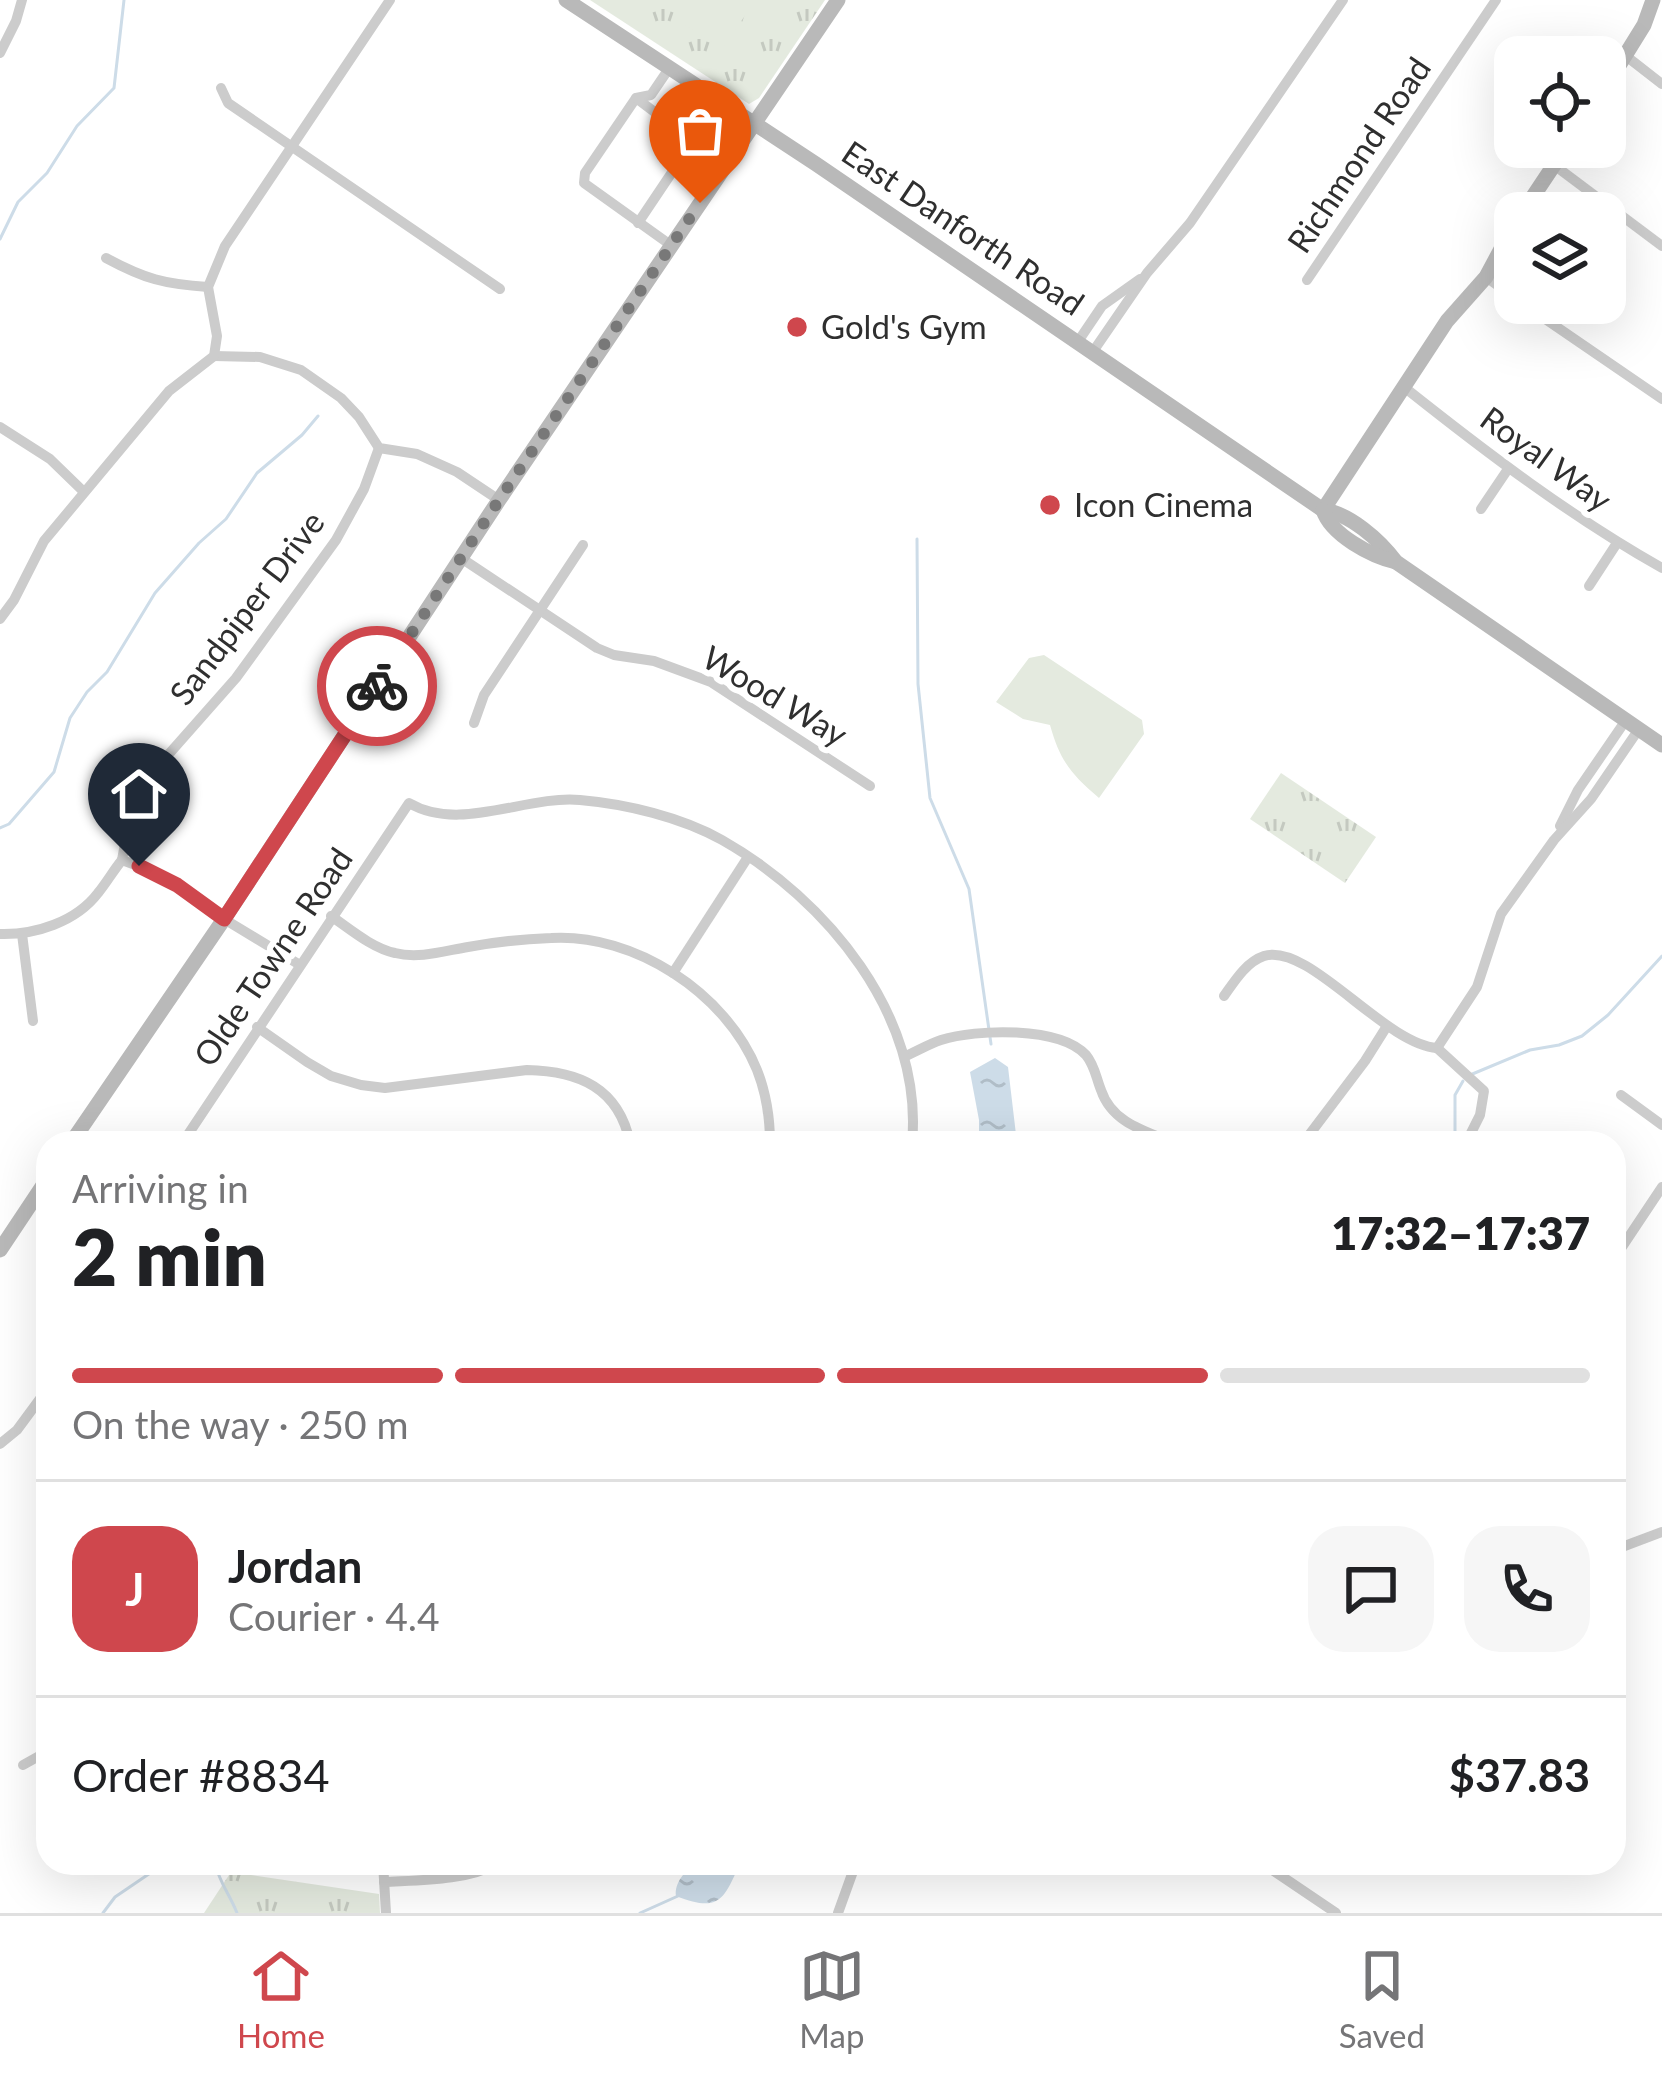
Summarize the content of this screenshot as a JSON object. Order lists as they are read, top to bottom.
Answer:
{
  "streets": {
    "street": [
      "Richmond Road",
      "East Danforth Road",
      "Royal Way",
      "Sandpiper Drive",
      "Wood Way",
      "Olde Towne Road"
    ]
  },
  "places": ["Gold's Gym", "Icon Cinema"],
  "page": {
    "heading": ["2 min", "Arriving in", "17:32–17:37"],
    "panel": [
      "Jordan",
      "Courier · 4.4",
      "Order #8834",
      "$37.83"
    ],
    "bar": "On the way · 250 m",
    "round": "J",
    "tabs": ["Home", "Map", "Saved"]
  }
}
